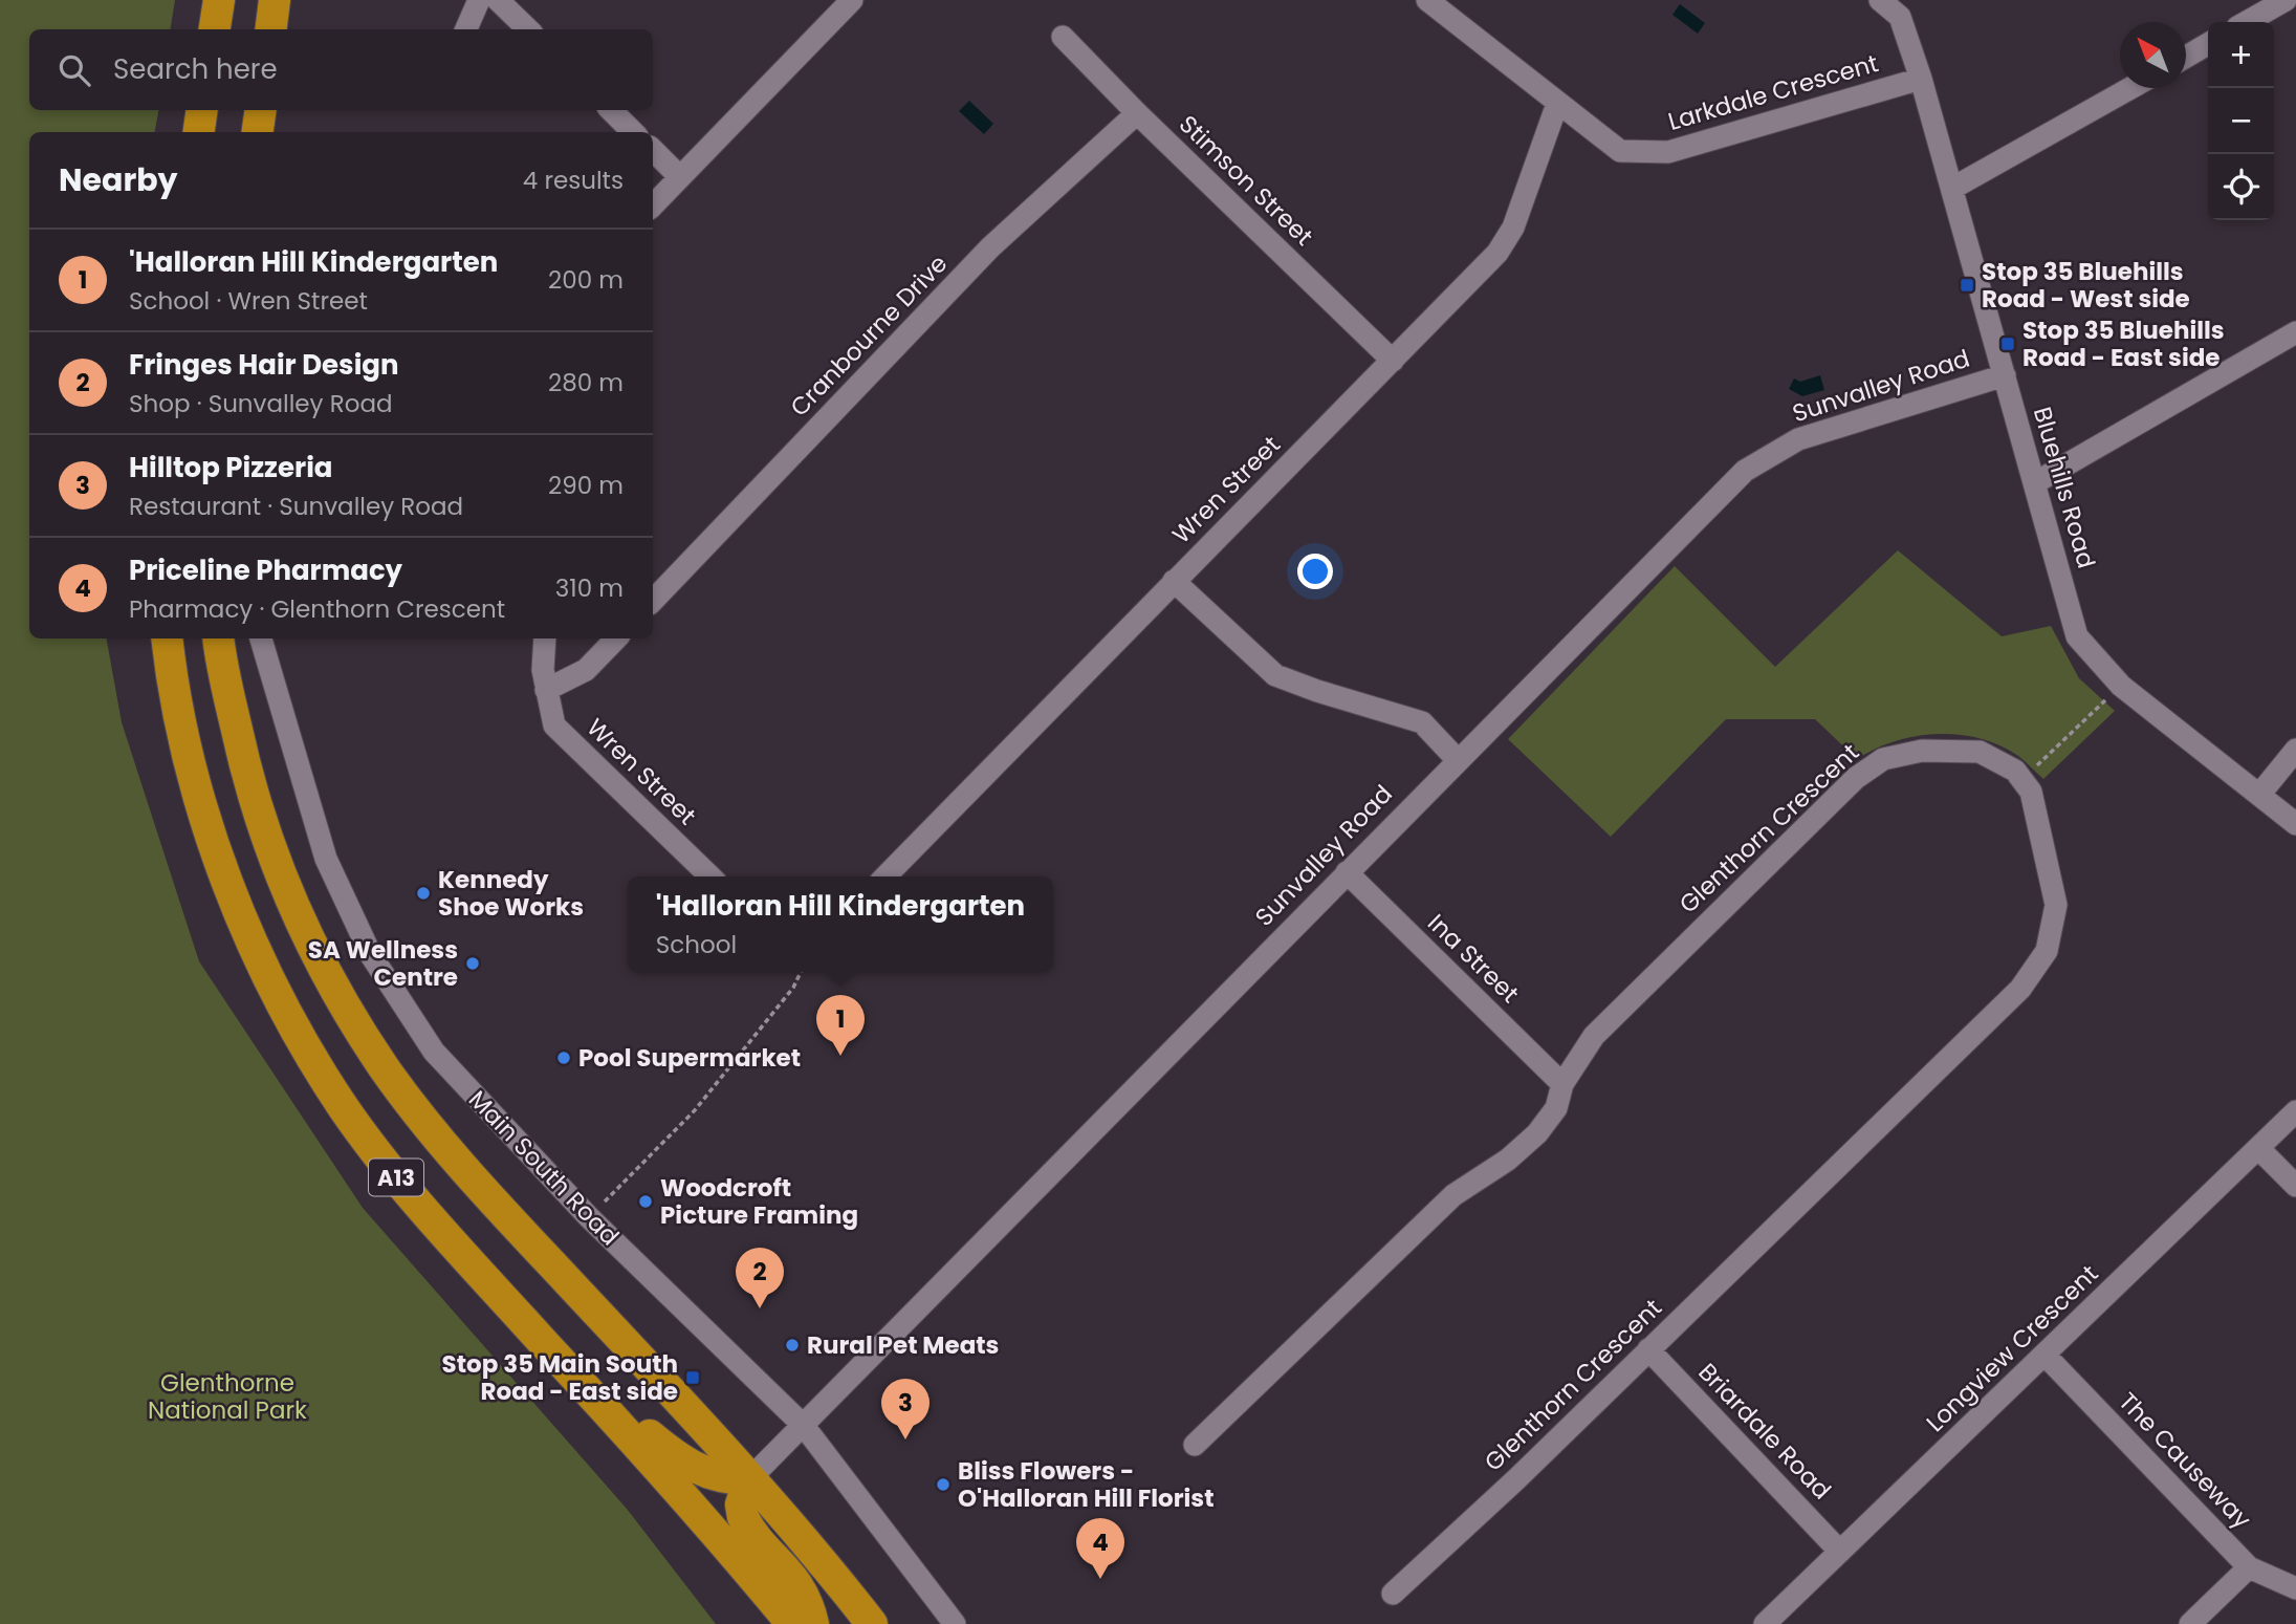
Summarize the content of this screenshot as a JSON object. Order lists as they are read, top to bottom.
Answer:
{
  "streets": {
    "highway": ["A13"],
    "street": [
      "Larkdale Crescent",
      "Stimson Street",
      "Cranbourne Drive",
      "Sunvalley Road",
      "Bluehills Road",
      "Wren Street",
      "Glenthorn Crescent",
      "Ina Street",
      "Main South Road",
      "Longview Crescent",
      "Briardale Road",
      "The Causeway"
    ]
  },
  "crossings": [
    ["Larkdale Crescent", "Bluehills Road"],
    ["Larkdale Crescent", "Wren Street"],
    ["Stimson Street", "Cranbourne Drive"],
    ["Stimson Street", "Wren Street"],
    ["Sunvalley Road", "Bluehills Road"],
    ["Sunvalley Road", "Ina Street"],
    ["Sunvalley Road", "Main South Road"],
    ["Sunvalley Road", "A13"],
    ["Glenthorn Crescent", "Ina Street"],
    ["Glenthorn Crescent", "Briardale Road"],
    ["Longview Crescent", "Briardale Road"],
    ["Longview Crescent", "The Causeway"]
  ],
  "parks": ["Glenthorne National Park"],
  "places": {
    "transit": ["Stop 35 Bluehills Road - West side", "Stop 35 Bluehills Road - East side", "Stop 35 Main South Road - East side"],
    "other": [
      "Kennedy Shoe Works",
      "SA Wellness Centre",
      "Pool Supermarket",
      "Woodcroft Picture Framing",
      "Rural Pet Meats",
      "Bliss Flowers - O'Halloran Hill Florist"
    ]
  },
  "north": "top left",
  "page": {
    "map_buttons": ["+", "−"],
    "search": "Search here",
    "heading": ["Nearby", "4 results"],
    "list": [
      {
        "mark": "1",
        "name": "'Halloran Hill Kindergarten",
        "note": "School · Wren Street",
        "value": "200 m"
      },
      {
        "mark": "2",
        "name": "Fringes Hair Design",
        "note": "Shop · Sunvalley Road",
        "value": "280 m"
      },
      {
        "mark": "3",
        "name": "Hilltop Pizzeria",
        "note": "Restaurant · Sunvalley Road",
        "value": "290 m"
      },
      {
        "mark": "4",
        "name": "Priceline Pharmacy",
        "note": "Pharmacy · Glenthorn Crescent",
        "value": "310 m"
      }
    ],
    "popup": ["'Halloran Hill Kindergarten", "School"],
    "pins": [
      "1",
      "2",
      "3",
      "4"
    ]
  }
}
